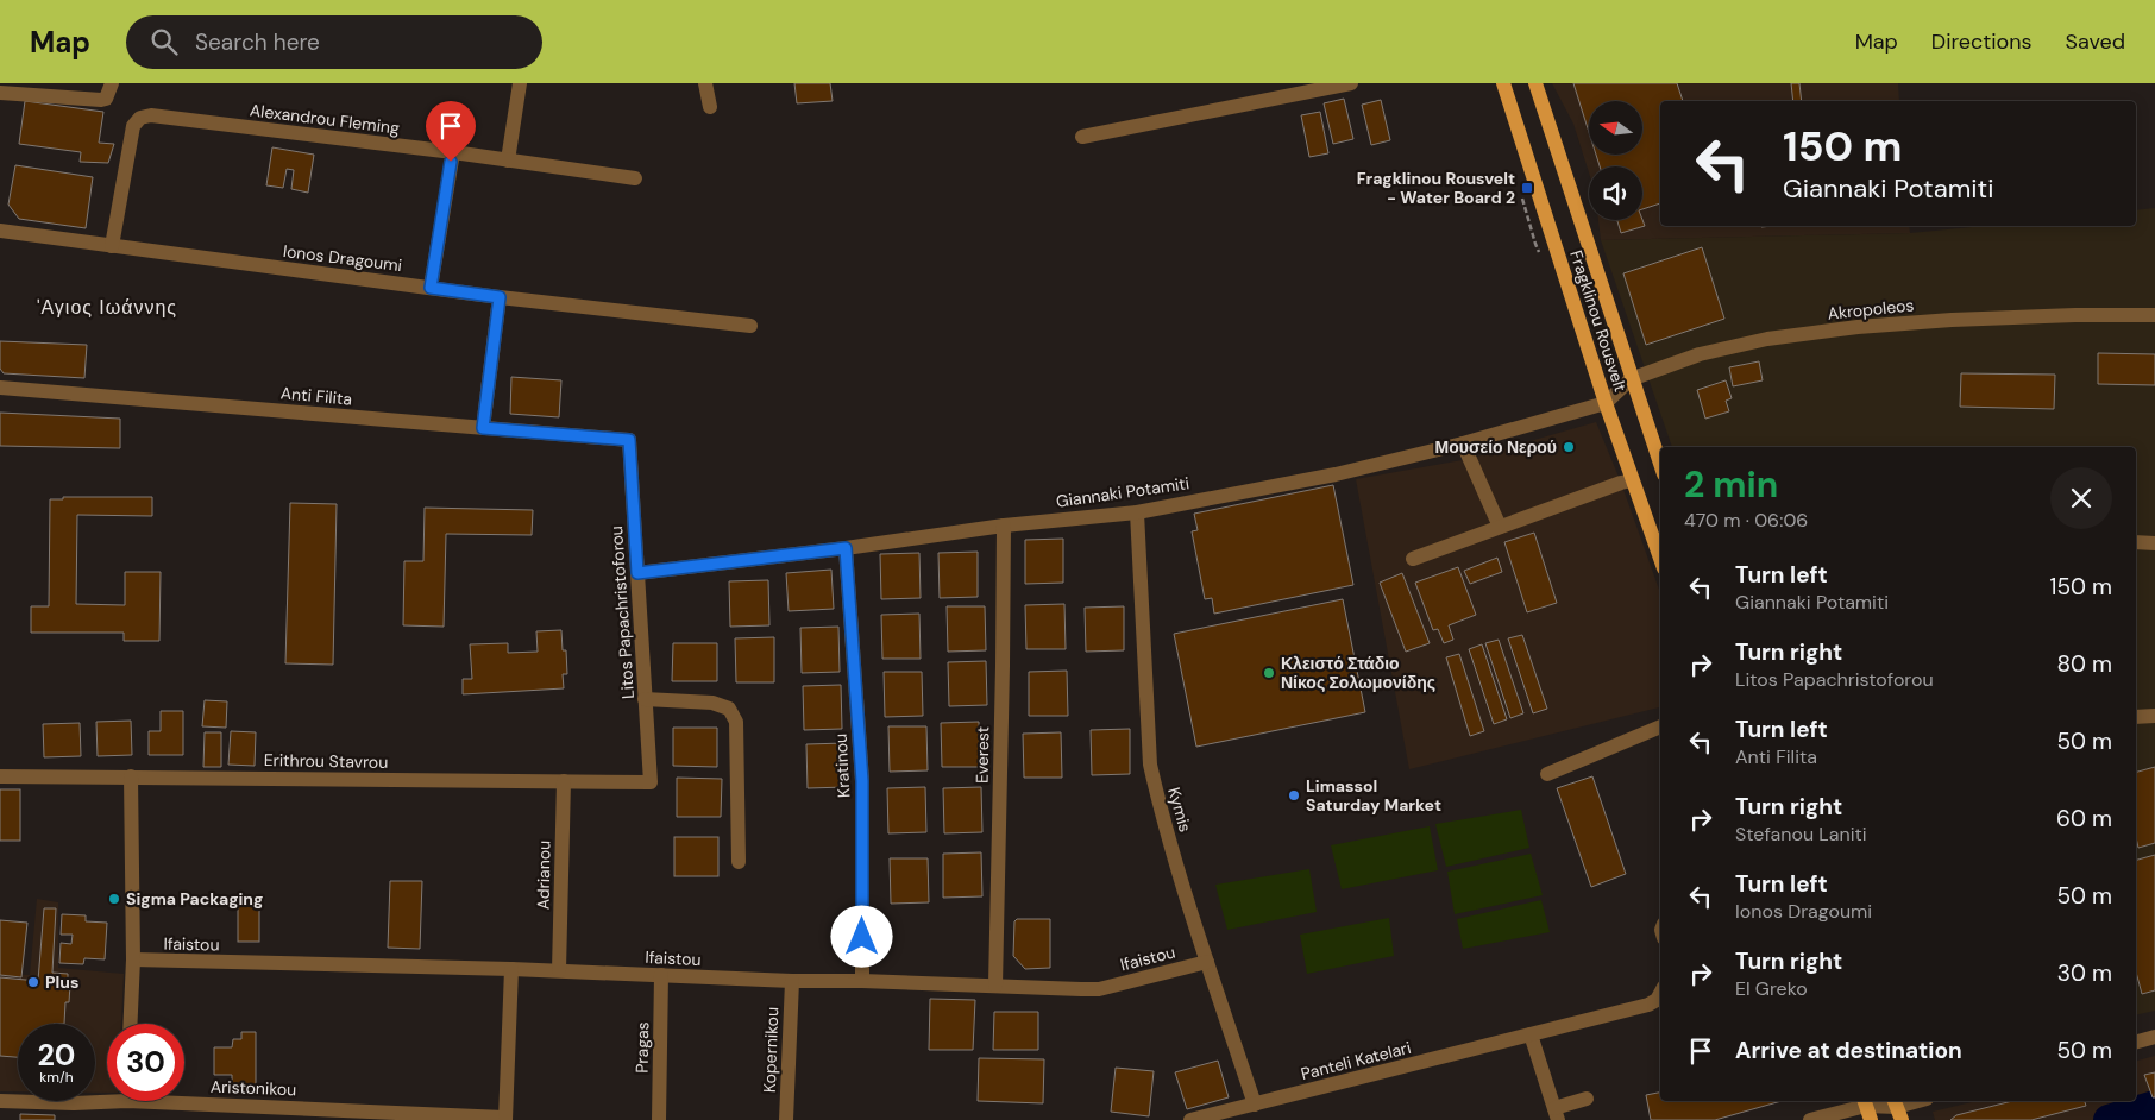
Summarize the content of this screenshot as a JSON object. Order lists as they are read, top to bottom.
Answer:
{
  "streets": {
    "main road": ["Fragklinou Rousvelt"],
    "street": [
      "Alexandrou Fleming",
      "Ionos Dragoumi",
      "Akropoleos",
      "Anti Filita",
      "Giannaki Potamiti",
      "Litos Papachristoforou",
      "Everest",
      "Erithrou Stavrou",
      "Kratinou",
      "Kymis",
      "Adrianou",
      "Ifaistou",
      "Pragas",
      "Kopernikou",
      "Panteli Katelari",
      "Aristonikou"
    ]
  },
  "crossings": [
    ["Alexandrou Fleming", "Ionos Dragoumi"],
    ["Akropoleos", "Fragklinou Rousvelt"],
    ["Akropoleos", "Giannaki Potamiti"],
    ["Fragklinou Rousvelt", "Giannaki Potamiti"],
    ["Anti Filita", "Litos Papachristoforou"],
    ["Giannaki Potamiti", "Litos Papachristoforou"],
    ["Giannaki Potamiti", "Everest"],
    ["Giannaki Potamiti", "Kratinou"],
    ["Giannaki Potamiti", "Kymis"],
    ["Litos Papachristoforou", "Erithrou Stavrou"],
    ["Everest", "Ifaistou"],
    ["Erithrou Stavrou", "Adrianou"],
    ["Kratinou", "Ifaistou"],
    ["Kymis", "Ifaistou"],
    ["Kymis", "Panteli Katelari"],
    ["Adrianou", "Ifaistou"],
    ["Ifaistou", "Pragas"],
    ["Ifaistou", "Kopernikou"]
  ],
  "districts": ["'Αγιος Ιωάννης"],
  "places": {
    "transit": ["Fragklinou Rousvelt - Water Board 2"],
    "other": [
      "Μουσείο Νερού",
      "Κλειστό Στάδιο Νίκος Σολωμονίδης",
      "Limassol Saturday Market",
      "Sigma Packaging",
      "Plus"
    ]
  },
  "north": "left",
  "page": {
    "header": "Map",
    "search": "Search here",
    "nav": ["Map", "Directions", "Saved"],
    "turn": ["150 m", "Giannaki Potamiti"],
    "heading": ["2 min", "470 m · 06:06"],
    "list": [
      {
        "name": "Turn left",
        "note": "Giannaki Potamiti",
        "value": "150 m"
      },
      {
        "name": "Turn right",
        "note": "Litos Papachristoforou",
        "value": "80 m"
      },
      {
        "name": "Turn left",
        "note": "Anti Filita",
        "value": "50 m"
      },
      {
        "name": "Turn right",
        "note": "Stefanou Laniti",
        "value": "60 m"
      },
      {
        "name": "Turn left",
        "note": "Ionos Dragoumi",
        "value": "50 m"
      },
      {
        "name": "Turn right",
        "note": "El Greko",
        "value": "30 m"
      },
      {
        "name": "Arrive at destination",
        "value": "50 m"
      }
    ],
    "speed": "20 km/h",
    "limit": "30"
  }
}
